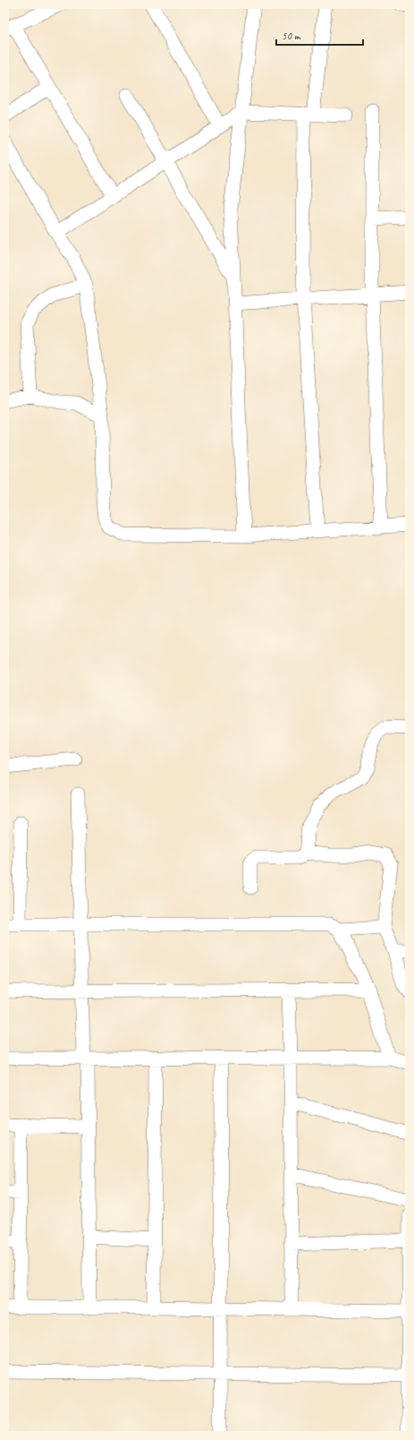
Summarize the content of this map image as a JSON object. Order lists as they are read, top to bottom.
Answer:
{
  "scale_bar": "50 m"
}
